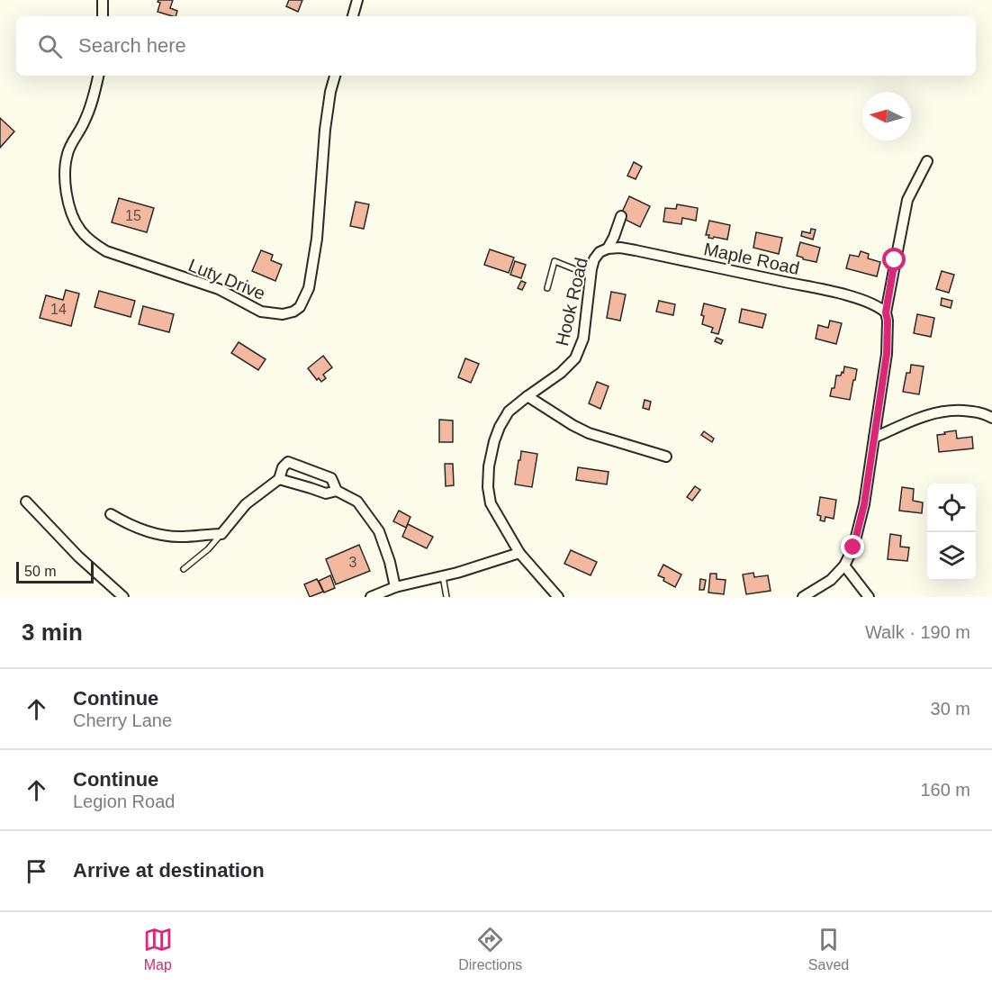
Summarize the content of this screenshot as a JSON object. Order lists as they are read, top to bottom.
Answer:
{
  "streets": {
    "street": ["Maple Road", "Luty Drive", "Hook Road"]
  },
  "crossings": [
    ["Maple Road", "Hook Road"]
  ],
  "house_numbers": ["15", "14", "3"],
  "scale_bar": "50 m",
  "north": "left",
  "page": {
    "search": "Search here",
    "scale": "50 m",
    "heading": ["3 min", "Walk · 190 m"],
    "list": [
      ["Continue", "Cherry Lane", "30 m"],
      ["Continue", "Legion Road", "160 m"],
      "Arrive at destination"
    ],
    "nav": ["Map", "Directions", "Saved"]
  }
}
